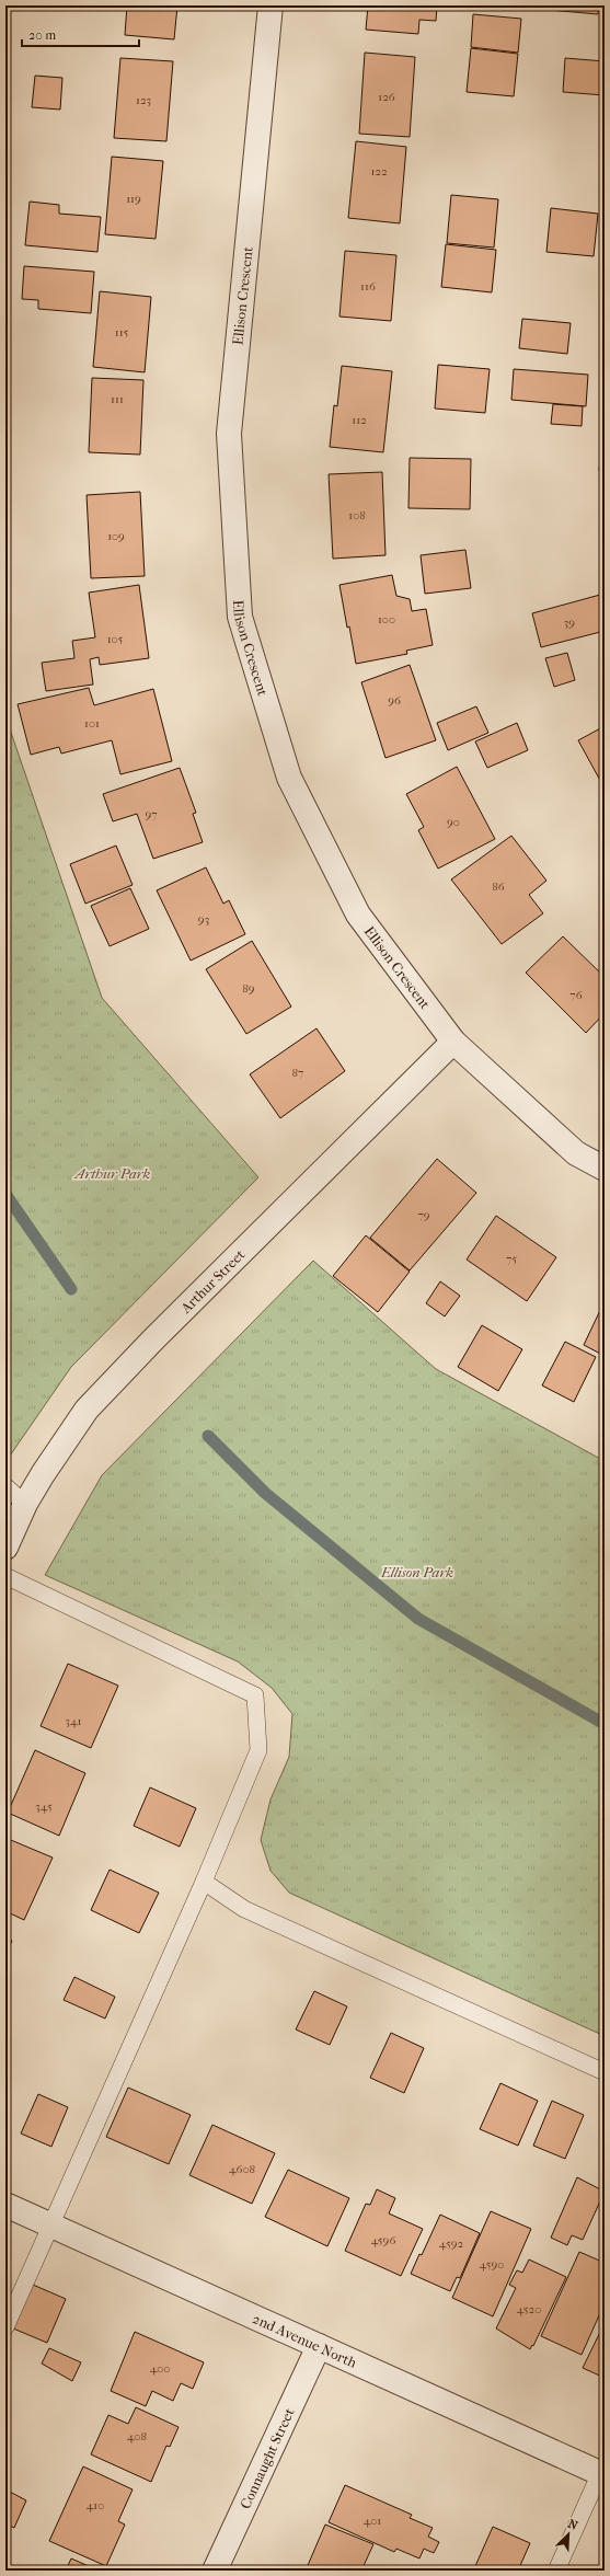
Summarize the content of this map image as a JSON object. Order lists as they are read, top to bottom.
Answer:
{
  "streets": {
    "street": [
      "Ellison Crescent",
      "Arthur Street",
      "2nd Avenue North",
      "Connaught Street"
    ]
  },
  "crossings": [
    ["Ellison Crescent", "Arthur Street"],
    ["2nd Avenue North", "Connaught Street"]
  ],
  "parks": ["Arthur Park", "Ellison Park"],
  "house_numbers": [
    "126",
    "123",
    "122",
    "119",
    "116",
    "115",
    "111",
    "112",
    "108",
    "109",
    "100",
    "39",
    "105",
    "96",
    "101",
    "97",
    "90",
    "86",
    "93",
    "89",
    "76",
    "87",
    "79",
    "75",
    "341",
    "345",
    "4608",
    "4596",
    "4592",
    "4590",
    "4520",
    "400",
    "408",
    "410",
    "401"
  ],
  "scale_bar": "20 m",
  "north": "top right"
}
